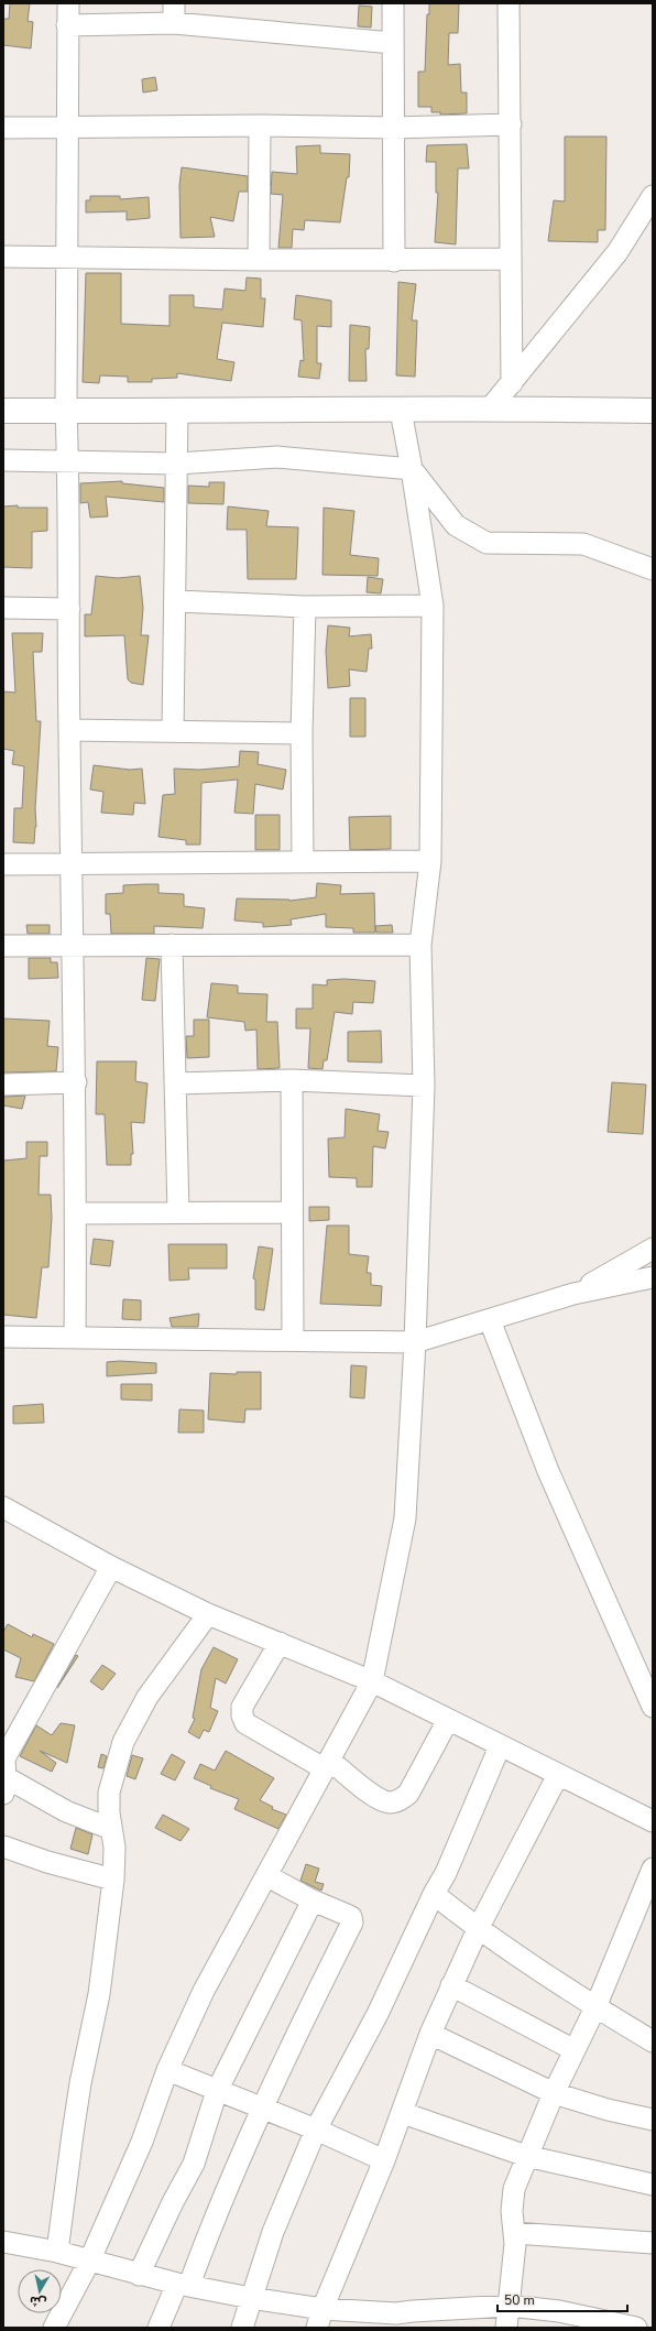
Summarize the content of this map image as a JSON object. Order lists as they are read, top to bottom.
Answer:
{
  "scale_bar": "50 m",
  "north": "bottom"
}
